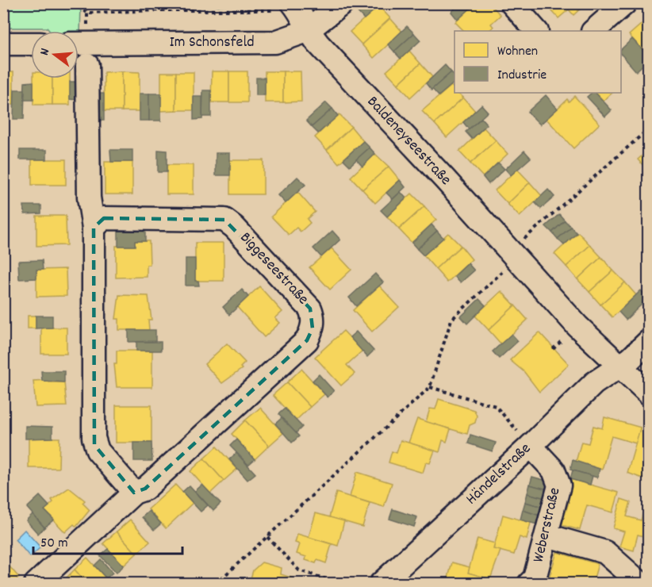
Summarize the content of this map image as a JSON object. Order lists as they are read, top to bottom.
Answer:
{
  "streets": {
    "street": [
      "Im Schonsfeld",
      "Baldeneyseestraße",
      "Biggeseestraße",
      "Händelstraße",
      "Weberstraße"
    ]
  },
  "crossings": [
    ["Im Schonsfeld", "Baldeneyseestraße"],
    ["Händelstraße", "Weberstraße"]
  ],
  "legend": ["Wohnen", "Industrie"],
  "scale_bar": "50 m",
  "north": "left"
}
